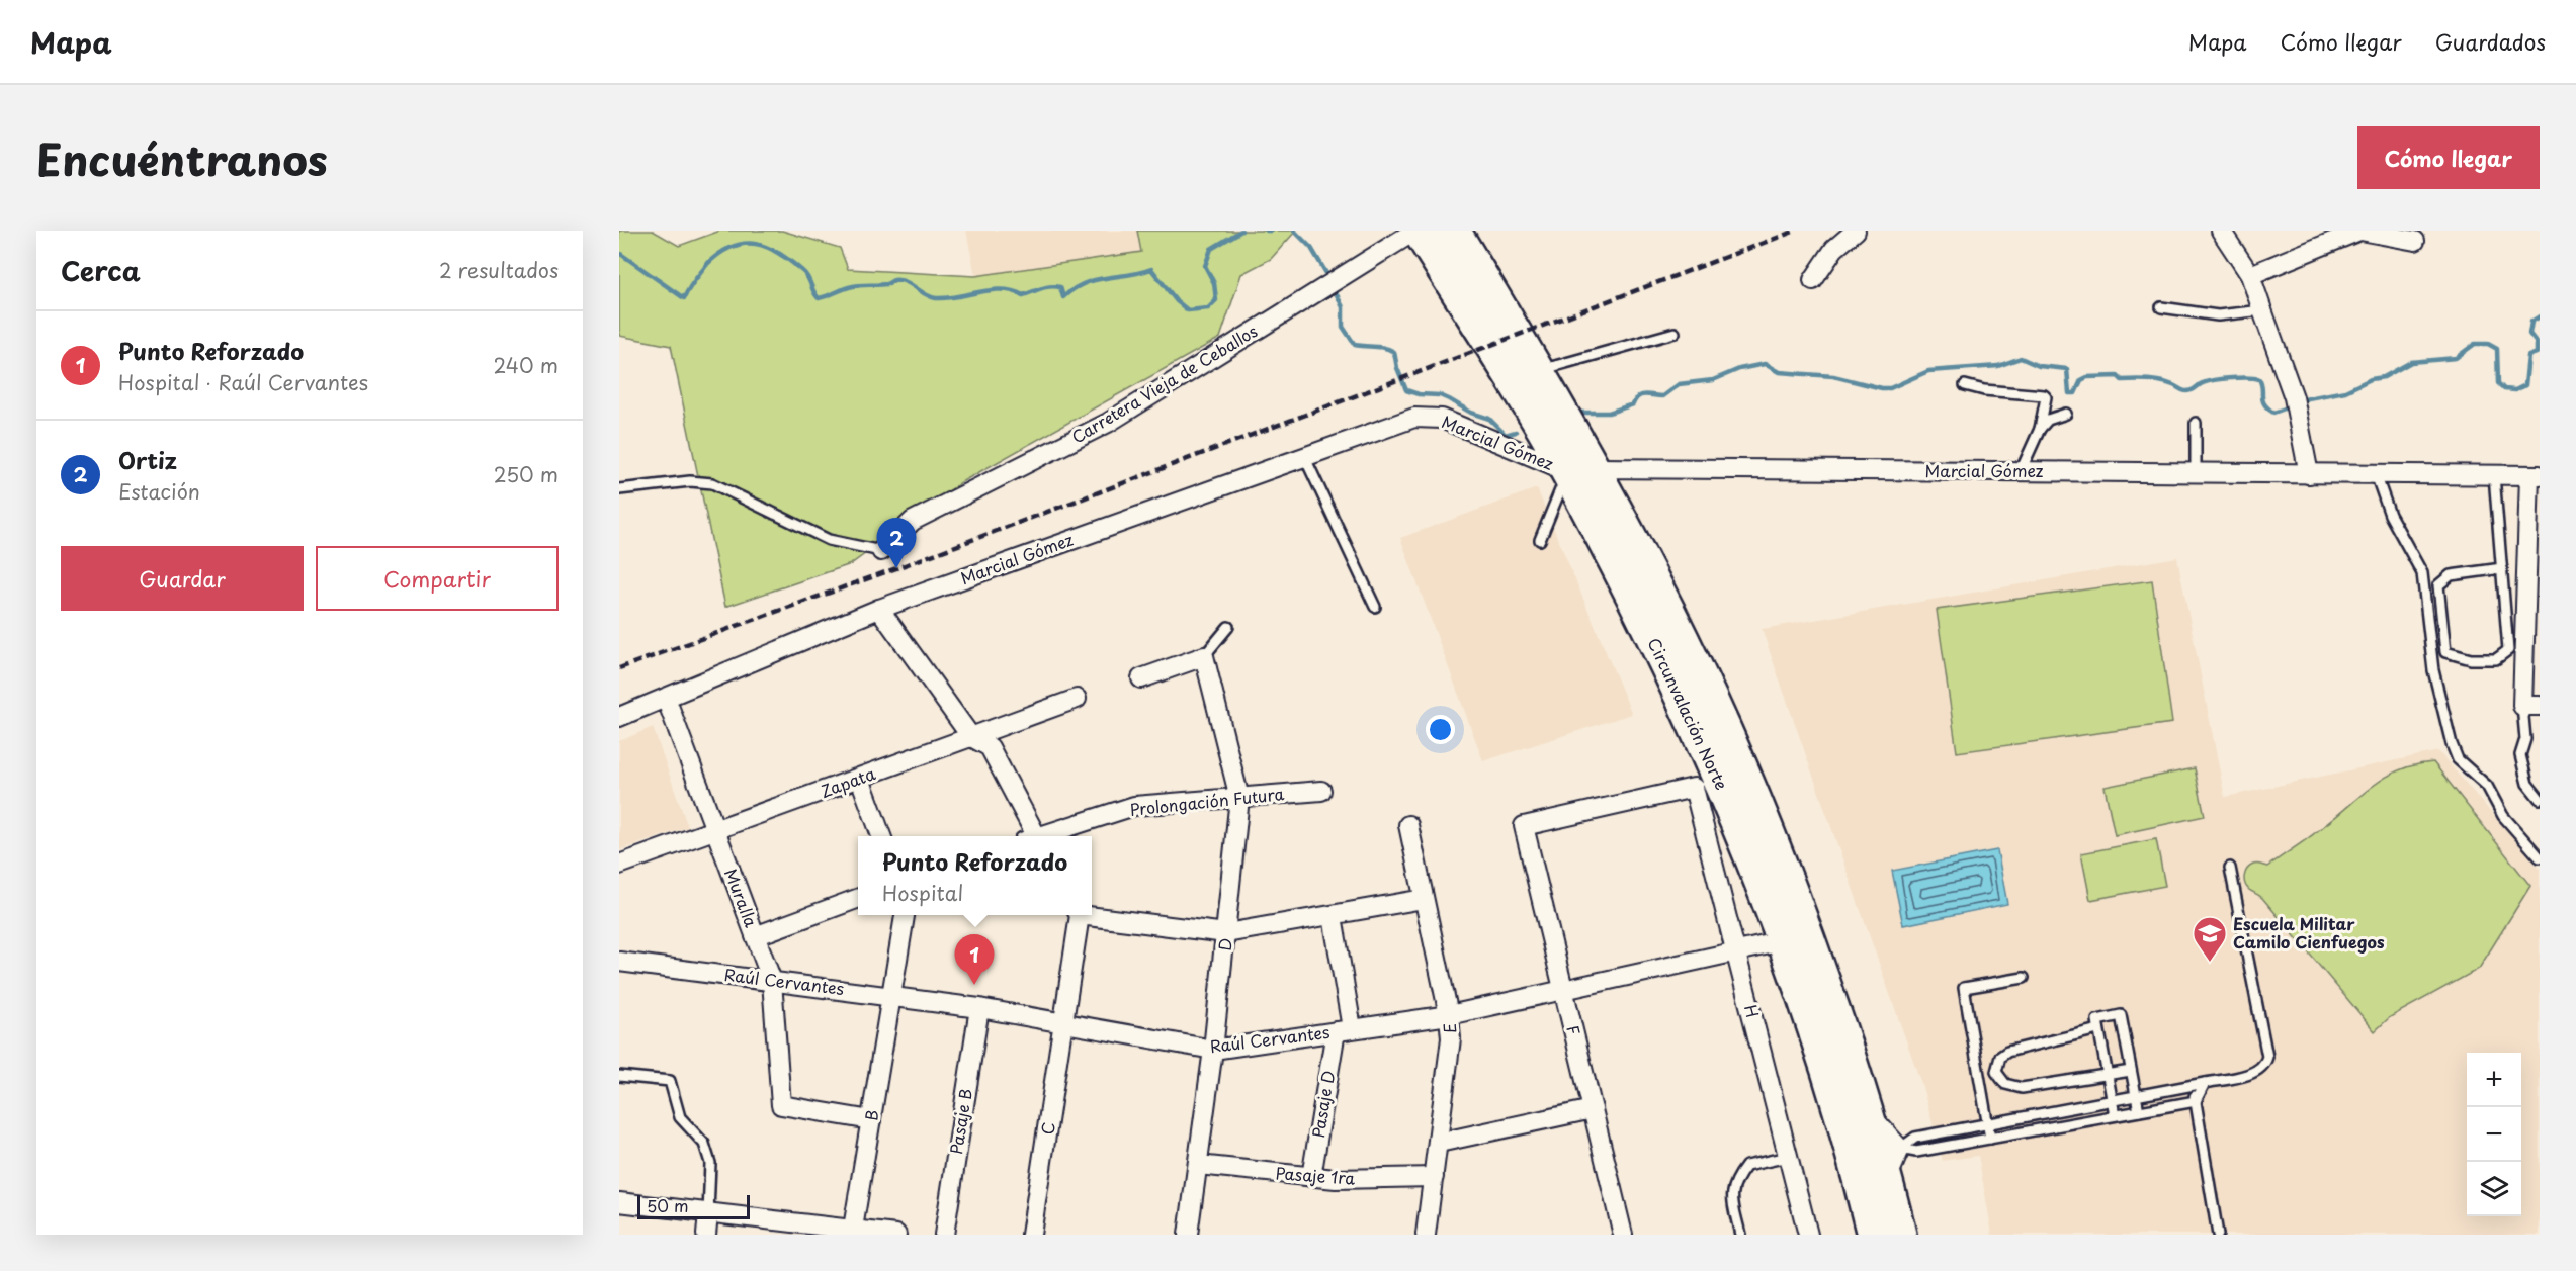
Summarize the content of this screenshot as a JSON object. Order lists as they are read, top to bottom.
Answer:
{
  "streets": {
    "highway": ["Circunvalación Norte"],
    "street": [
      "Carretera Vieja de Ceballos",
      "Marcial Gómez",
      "Zapata",
      "Prolongación Futura",
      "Muralla",
      "D",
      "Raúl Cervantes",
      "H",
      "E",
      "F",
      "Pasaje D",
      "B",
      "Pasaje B",
      "C",
      "Pasaje 1ra"
    ]
  },
  "crossings": [
    ["Carretera Vieja de Ceballos", "Circunvalación Norte"],
    ["Marcial Gómez", "Circunvalación Norte"],
    ["Marcial Gómez", "Muralla"],
    ["Circunvalación Norte", "Raúl Cervantes"],
    ["Zapata", "Muralla"],
    ["Prolongación Futura", "D"],
    ["Muralla", "Raúl Cervantes"],
    ["Muralla", "B"],
    ["D", "Raúl Cervantes"],
    ["D", "Pasaje 1ra"],
    ["Raúl Cervantes", "H"],
    ["Raúl Cervantes", "E"],
    ["Raúl Cervantes", "F"],
    ["Raúl Cervantes", "Pasaje D"],
    ["Raúl Cervantes", "B"],
    ["Raúl Cervantes", "Pasaje B"],
    ["Raúl Cervantes", "C"],
    ["H", "F"],
    ["E", "Pasaje 1ra"],
    ["Pasaje D", "Pasaje 1ra"]
  ],
  "places": {
    "school or university": ["Escuela Militar Camilo Cienfuegos"]
  },
  "scale_bar": "50 m",
  "page": {
    "header": "Mapa",
    "nav": ["Mapa", "Cómo llegar", "Guardados"],
    "title": "Encuéntranos",
    "buttons": [
      "Cómo llegar",
      ["Guardar", "Compartir"]
    ],
    "heading": ["Cerca", "2 resultados"],
    "list": [
      {
        "mark": "1",
        "name": "Punto Reforzado",
        "note": "Hospital · Raúl Cervantes",
        "value": "240 m"
      },
      {
        "mark": "2",
        "name": "Ortiz",
        "note": "Estación",
        "value": "250 m"
      }
    ],
    "pins": ["2", "1"],
    "popup": ["Punto Reforzado", "Hospital"],
    "map_buttons": ["+", "−"],
    "scale": "50 m"
  }
}
